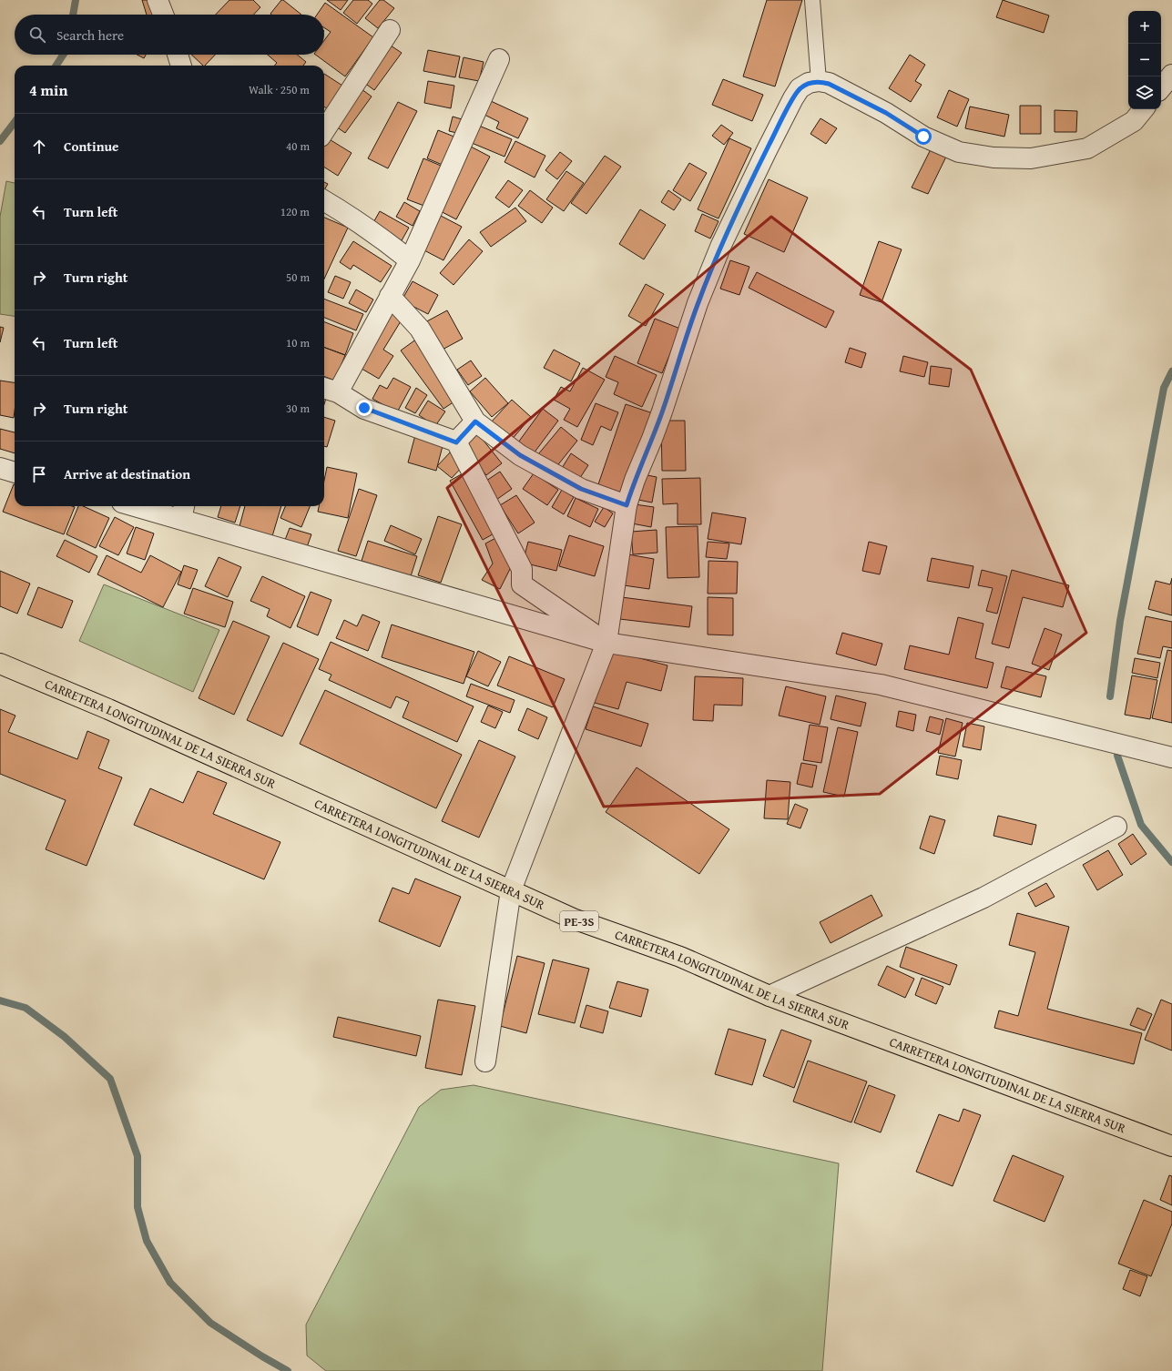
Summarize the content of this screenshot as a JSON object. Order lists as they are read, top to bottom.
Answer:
{
  "streets": {
    "highway": ["CARRETERA LONGITUDINAL DE LA SIERRA SUR", "PE-3S"]
  },
  "page": {
    "map_buttons": ["+", "−"],
    "search": "Search here",
    "heading": ["4 min", "Walk · 250 m"],
    "list": [
      ["Continue", "40 m"],
      ["Turn left", "120 m"],
      ["Turn right", "50 m"],
      ["Turn left", "10 m"],
      ["Turn right", "30 m"],
      "Arrive at destination"
    ]
  }
}
